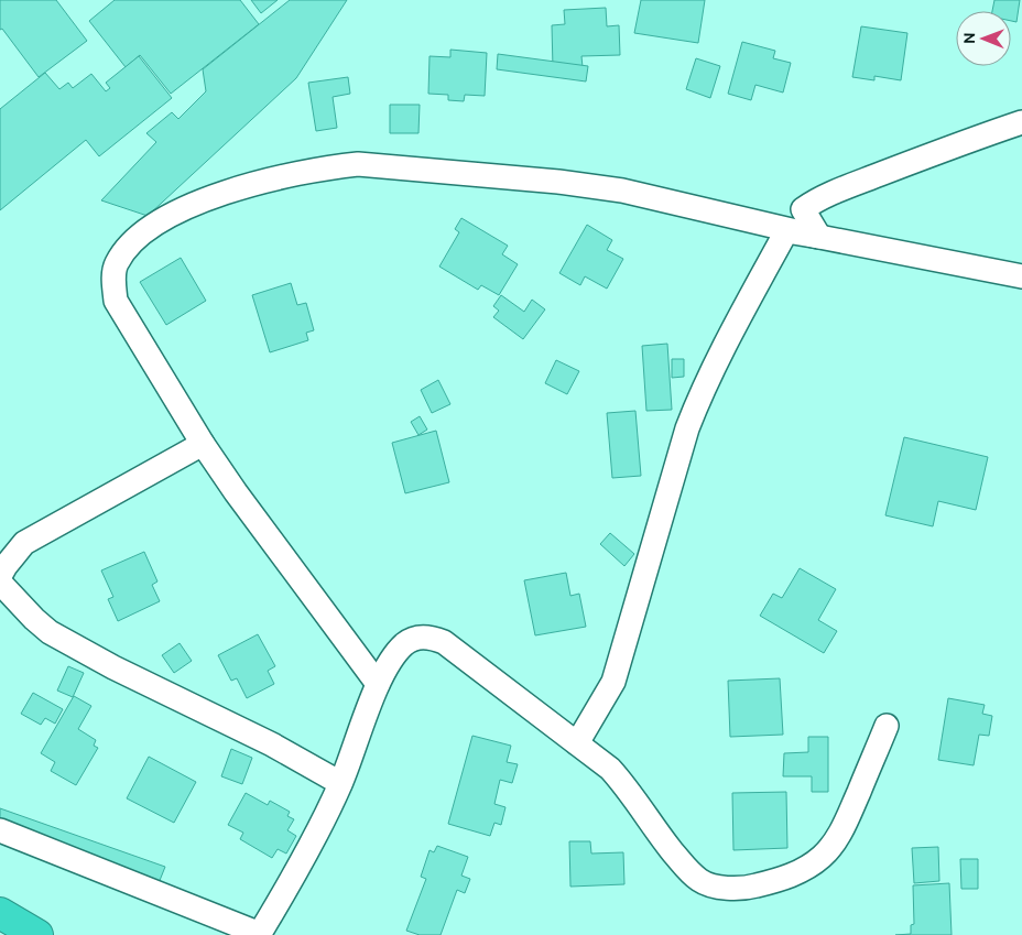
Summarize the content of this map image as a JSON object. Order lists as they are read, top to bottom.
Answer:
{
  "north": "left"
}
